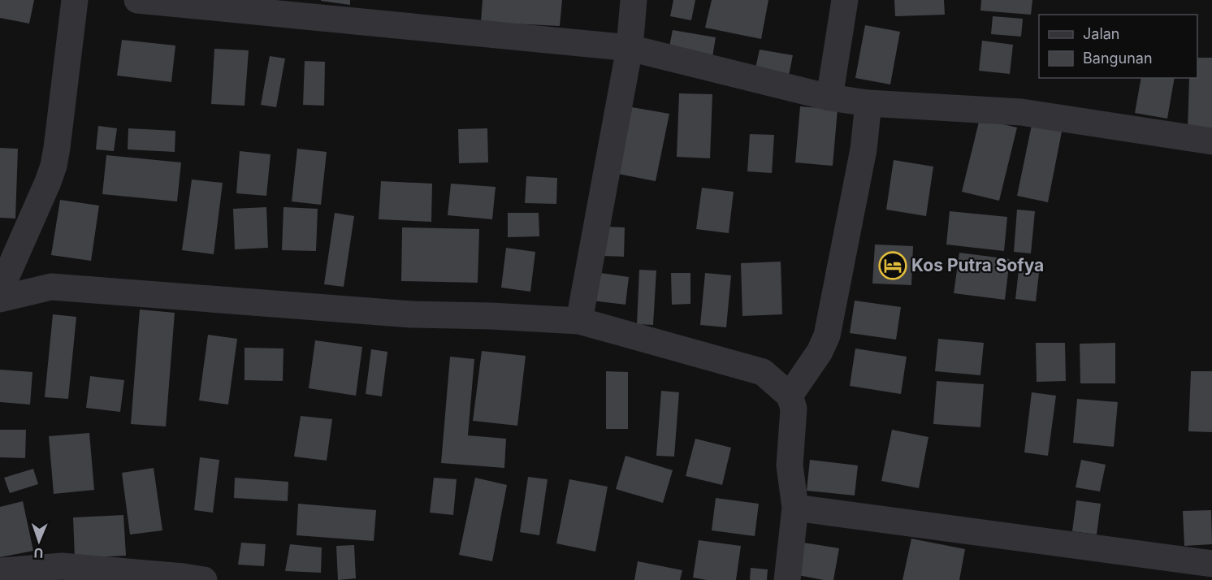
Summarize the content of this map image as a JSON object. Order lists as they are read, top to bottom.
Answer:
{
  "places": {
    "hotel": ["Kos Putra Sofya"]
  },
  "legend": ["Jalan", "Bangunan"],
  "north": "bottom"
}
